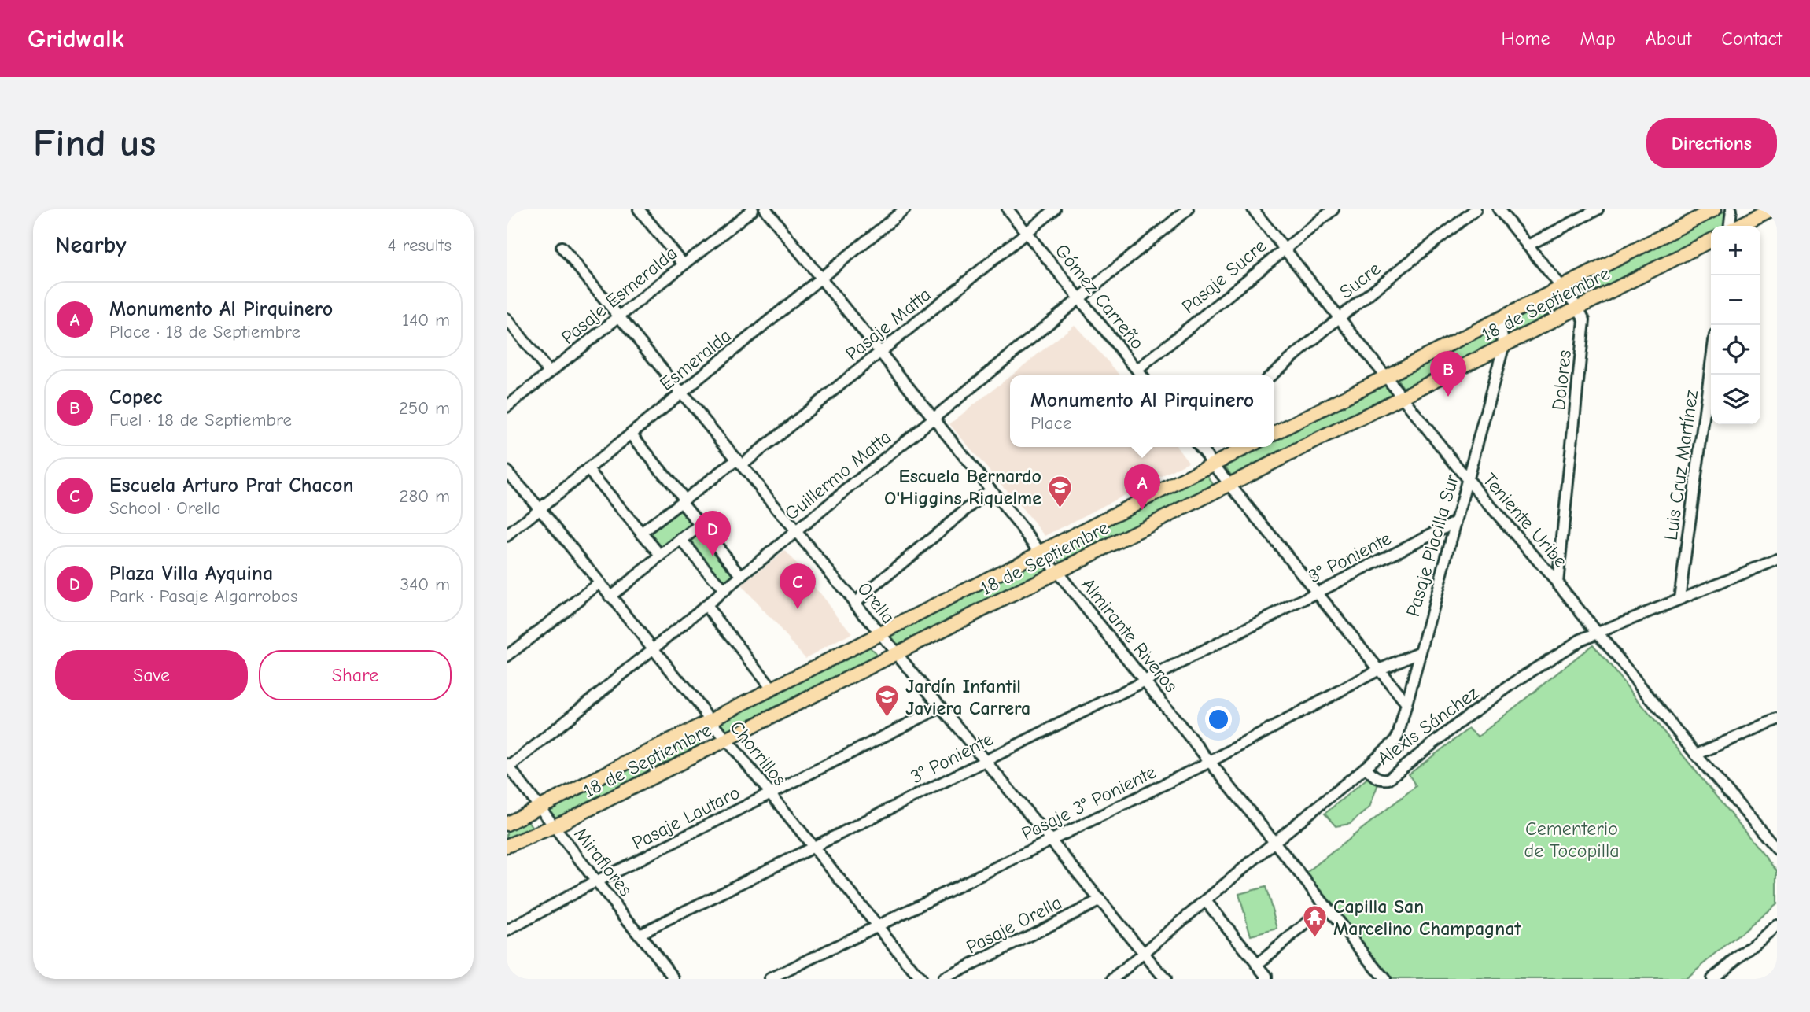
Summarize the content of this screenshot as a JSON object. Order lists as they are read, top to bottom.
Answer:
{
  "streets": {
    "main road": ["18 de Septiembre"],
    "street": [
      "Pasaje Sucre",
      "Sucre",
      "Pasaje Esmeralda",
      "Gómez Carreño",
      "Pasaje Matta",
      "Esmeralda",
      "Dolores",
      "Luis Cruz Martínez",
      "Guillermo Matta",
      "Teniente Uribe",
      "Pasaje Placilla Sur",
      "3° Poniente",
      "Orella",
      "Almirante Riveros",
      "Alexis Sánchez",
      "Chorrillos",
      "Pasaje 3° Poniente",
      "Pasaje Lautaro",
      "Miraflores",
      "Pasaje Orella"
    ]
  },
  "crossings": [
    ["Pasaje Sucre", "Gómez Carreño"],
    ["Pasaje Sucre", "Teniente Uribe"],
    ["Sucre", "Teniente Uribe"],
    ["Pasaje Esmeralda", "Orella"],
    ["Gómez Carreño", "Pasaje Matta"],
    ["Gómez Carreño", "Guillermo Matta"],
    ["18 de Septiembre", "Dolores"],
    ["18 de Septiembre", "Teniente Uribe"],
    ["18 de Septiembre", "Pasaje Placilla Sur"],
    ["18 de Septiembre", "Orella"],
    ["18 de Septiembre", "Almirante Riveros"],
    ["18 de Septiembre", "Chorrillos"],
    ["18 de Septiembre", "Miraflores"],
    ["Pasaje Matta", "Orella"],
    ["Pasaje Matta", "Almirante Riveros"],
    ["Esmeralda", "Orella"],
    ["Esmeralda", "Almirante Riveros"],
    ["Esmeralda", "Chorrillos"],
    ["Dolores", "Teniente Uribe"],
    ["Luis Cruz Martínez", "Alexis Sánchez"],
    ["Guillermo Matta", "Orella"],
    ["Guillermo Matta", "Almirante Riveros"],
    ["Guillermo Matta", "Chorrillos"],
    ["Guillermo Matta", "Miraflores"],
    ["Teniente Uribe", "Pasaje Placilla Sur"],
    ["Teniente Uribe", "Alexis Sánchez"],
    ["Pasaje Placilla Sur", "3° Poniente"],
    ["Pasaje Placilla Sur", "Alexis Sánchez"],
    ["Pasaje Placilla Sur", "Pasaje 3° Poniente"],
    ["3° Poniente", "Orella"],
    ["3° Poniente", "Almirante Riveros"],
    ["3° Poniente", "Chorrillos"],
    ["3° Poniente", "Miraflores"],
    ["Orella", "Alexis Sánchez"],
    ["Orella", "Pasaje 3° Poniente"],
    ["Orella", "Pasaje Lautaro"],
    ["Orella", "Pasaje Orella"],
    ["Almirante Riveros", "Alexis Sánchez"],
    ["Almirante Riveros", "Pasaje 3° Poniente"],
    ["Chorrillos", "Pasaje 3° Poniente"],
    ["Chorrillos", "Pasaje Lautaro"],
    ["Pasaje Lautaro", "Miraflores"]
  ],
  "parks": ["Cementerio de Tocopilla"],
  "places": {
    "school or university": ["Escuela Bernardo O'Higgins Riquelme", "Jardín Infantil Javiera Carrera"],
    "temple": ["Capilla San Marcelino Champagnat"]
  },
  "page": {
    "header": "Gridwalk",
    "nav": [
      "Home",
      "Map",
      "About",
      "Contact"
    ],
    "buttons": [
      "Directions",
      ["Save", "Share"]
    ],
    "title": "Find us",
    "heading": ["Nearby", "4 results"],
    "map_buttons": ["+", "−"],
    "list": [
      {
        "mark": "A",
        "name": "Monumento Al Pirquinero",
        "note": "Place · 18 de Septiembre",
        "value": "140 m"
      },
      {
        "mark": "B",
        "name": "Copec",
        "note": "Fuel · 18 de Septiembre",
        "value": "250 m"
      },
      {
        "mark": "C",
        "name": "Escuela Arturo Prat Chacon",
        "note": "School · Orella",
        "value": "280 m"
      },
      {
        "mark": "D",
        "name": "Plaza Villa Ayquina",
        "note": "Park · Pasaje Algarrobos",
        "value": "340 m"
      }
    ],
    "pins": [
      "B",
      "A",
      "D",
      "C"
    ],
    "popup": ["Monumento Al Pirquinero", "Place"]
  }
}
